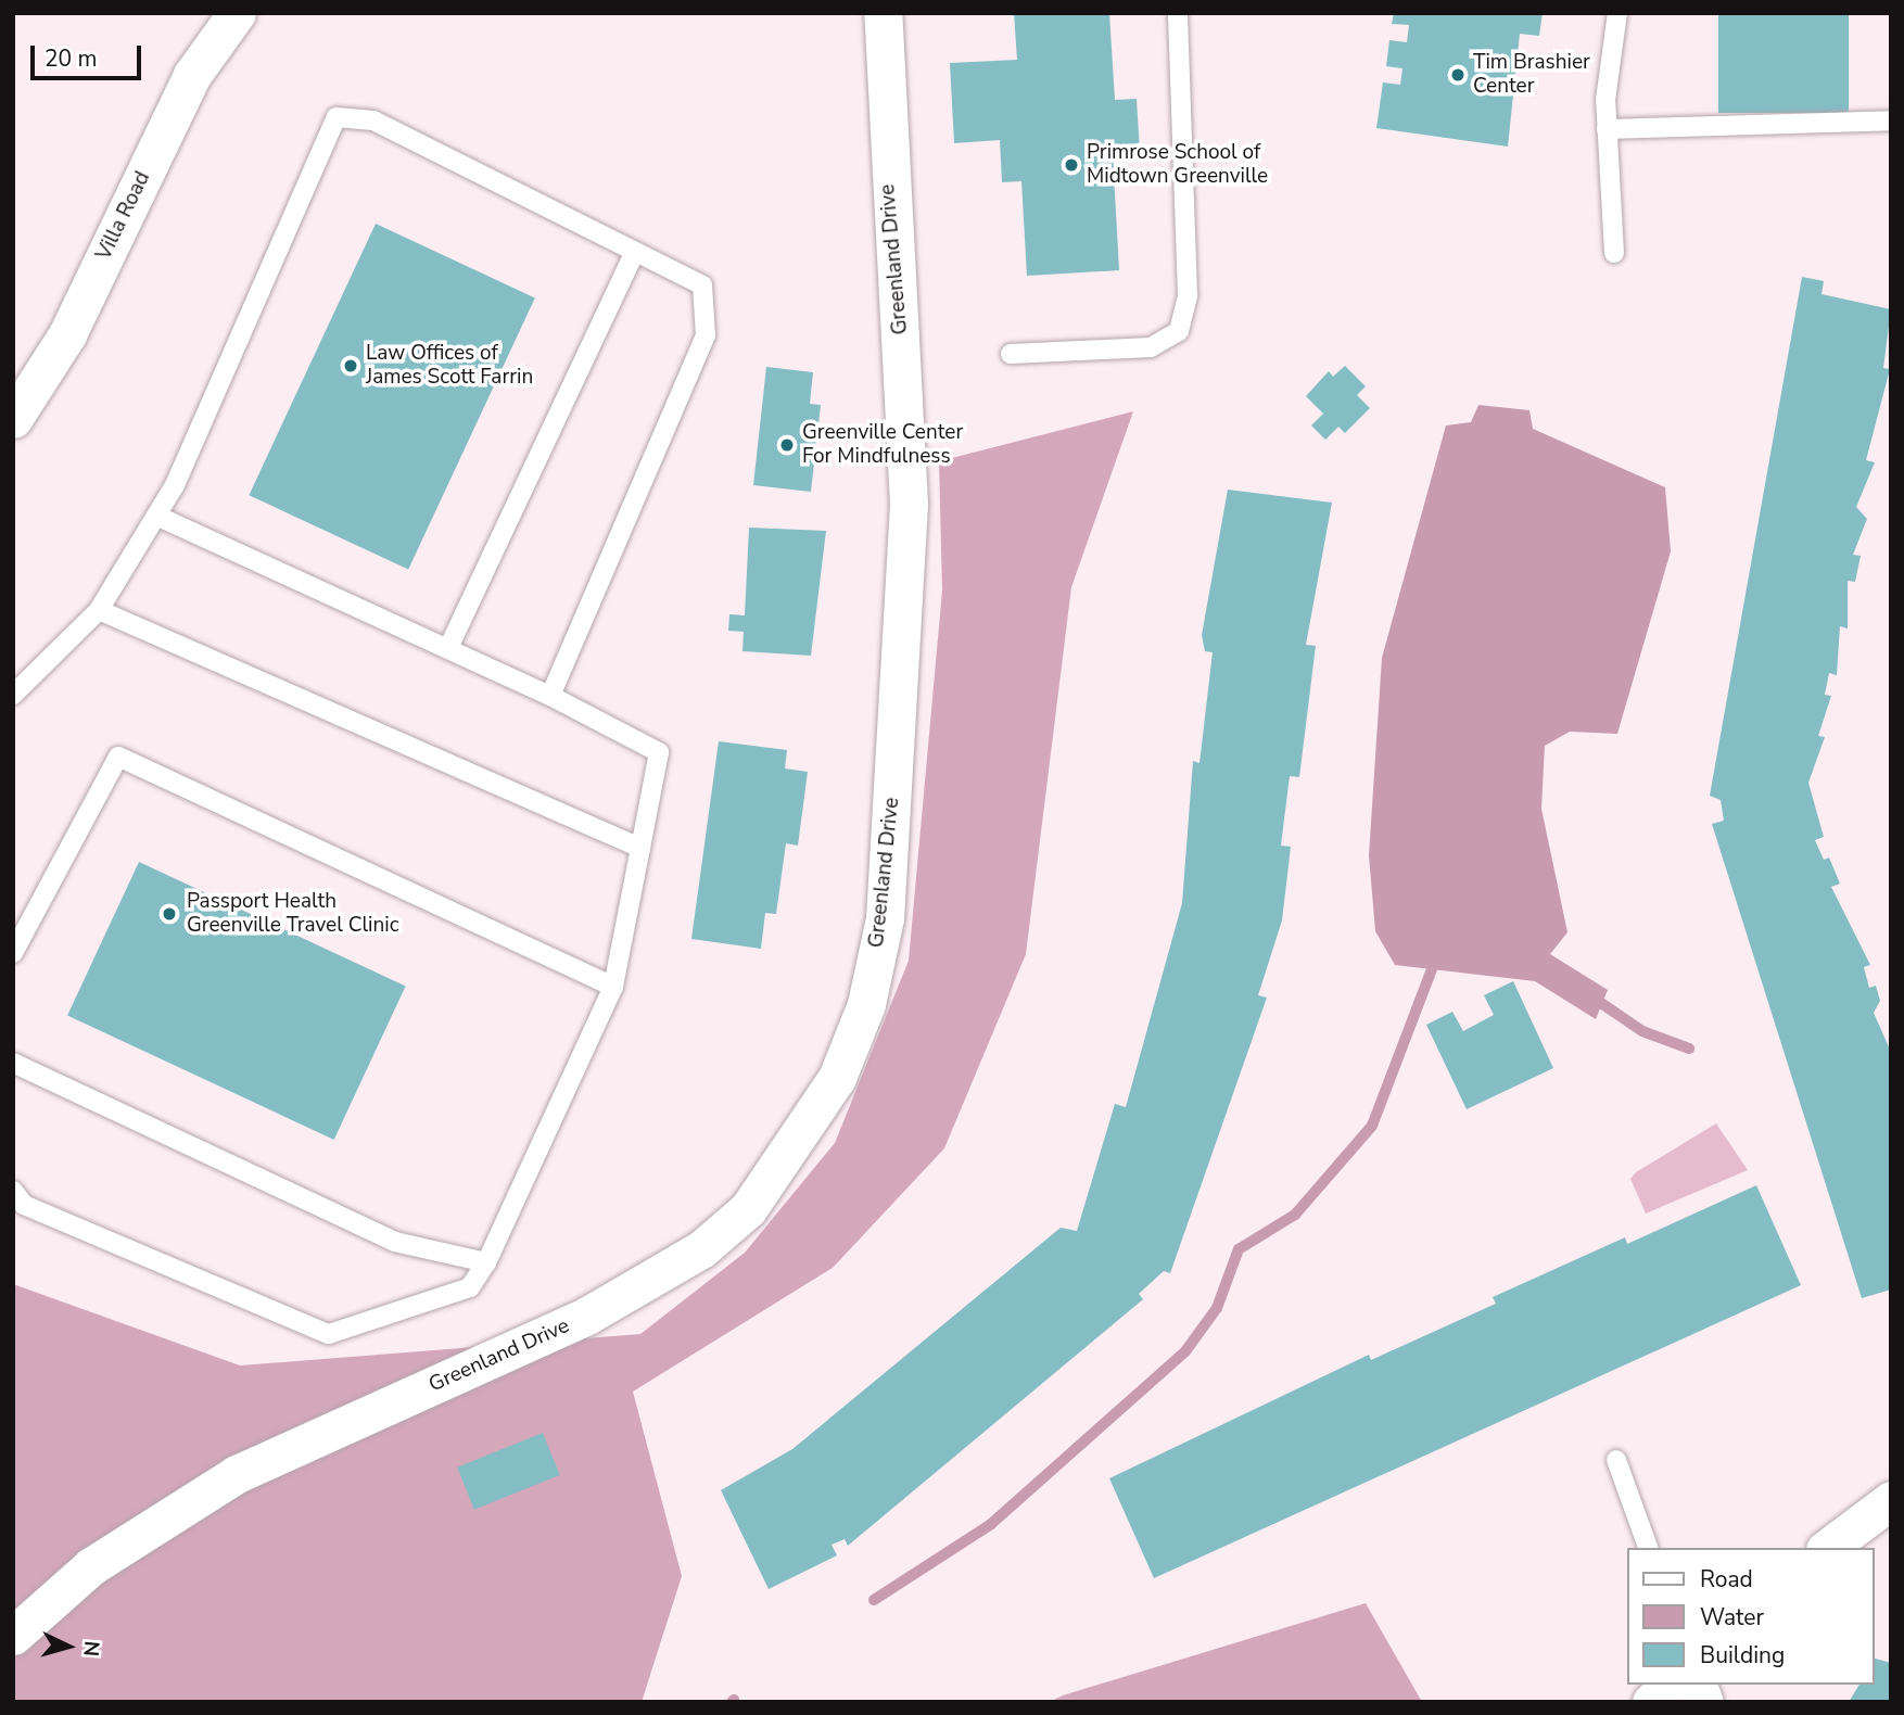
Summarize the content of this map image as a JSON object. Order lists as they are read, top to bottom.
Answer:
{
  "streets": {
    "street": ["Villa Road", "Greenland Drive"]
  },
  "places": [
    "Tim Brashier Center",
    "Primrose School of Midtown Greenville",
    "Law Offices of James Scott Farrin",
    "Greenville Center For Mindfulness",
    "Passport Health Greenville Travel Clinic"
  ],
  "legend": ["Road", "Water", "Building"],
  "scale_bar": "20 m",
  "north": "right"
}
